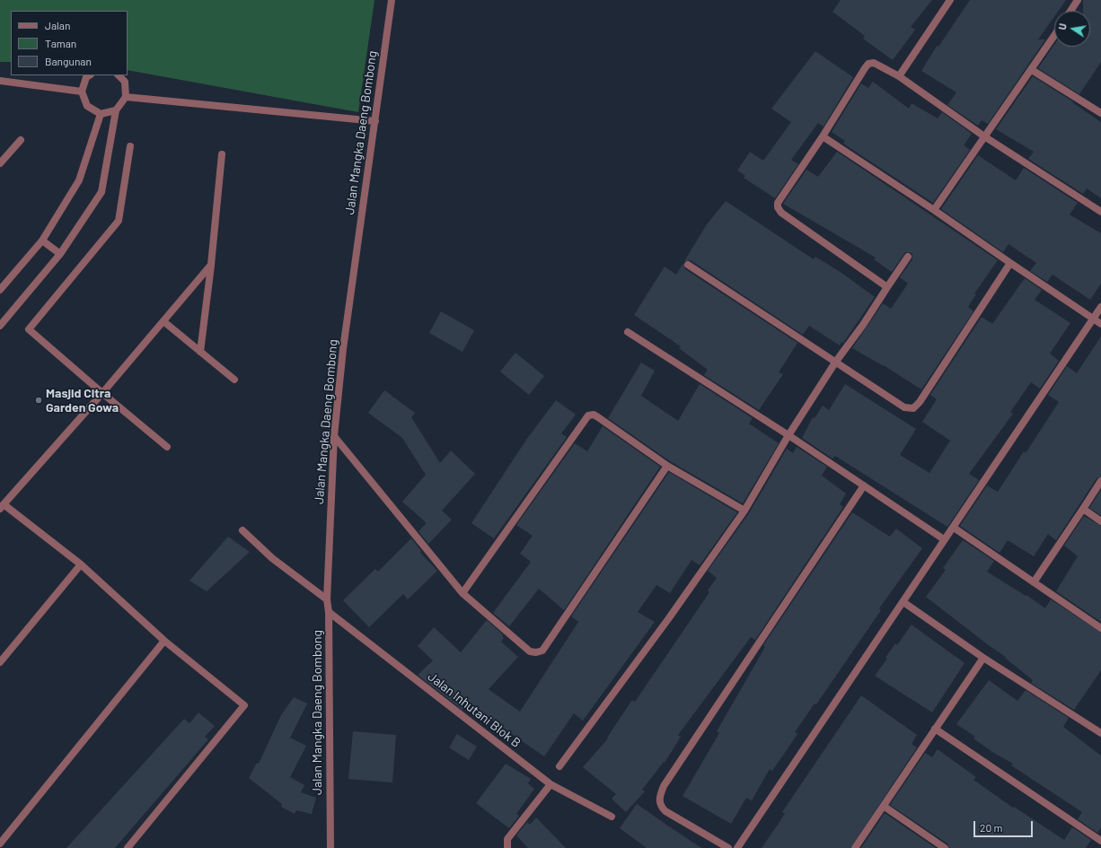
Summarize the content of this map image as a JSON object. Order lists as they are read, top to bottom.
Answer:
{
  "streets": {
    "street": ["Jalan Mangka Daeng Bombong", "Jalan Inhutani Blok B"]
  },
  "crossings": [
    ["Jalan Mangka Daeng Bombong", "Jalan Inhutani Blok B"]
  ],
  "places": ["Masjid Citra Garden Gowa"],
  "legend": ["Jalan", "Taman", "Bangunan"],
  "scale_bar": "20 m",
  "north": "left"
}
